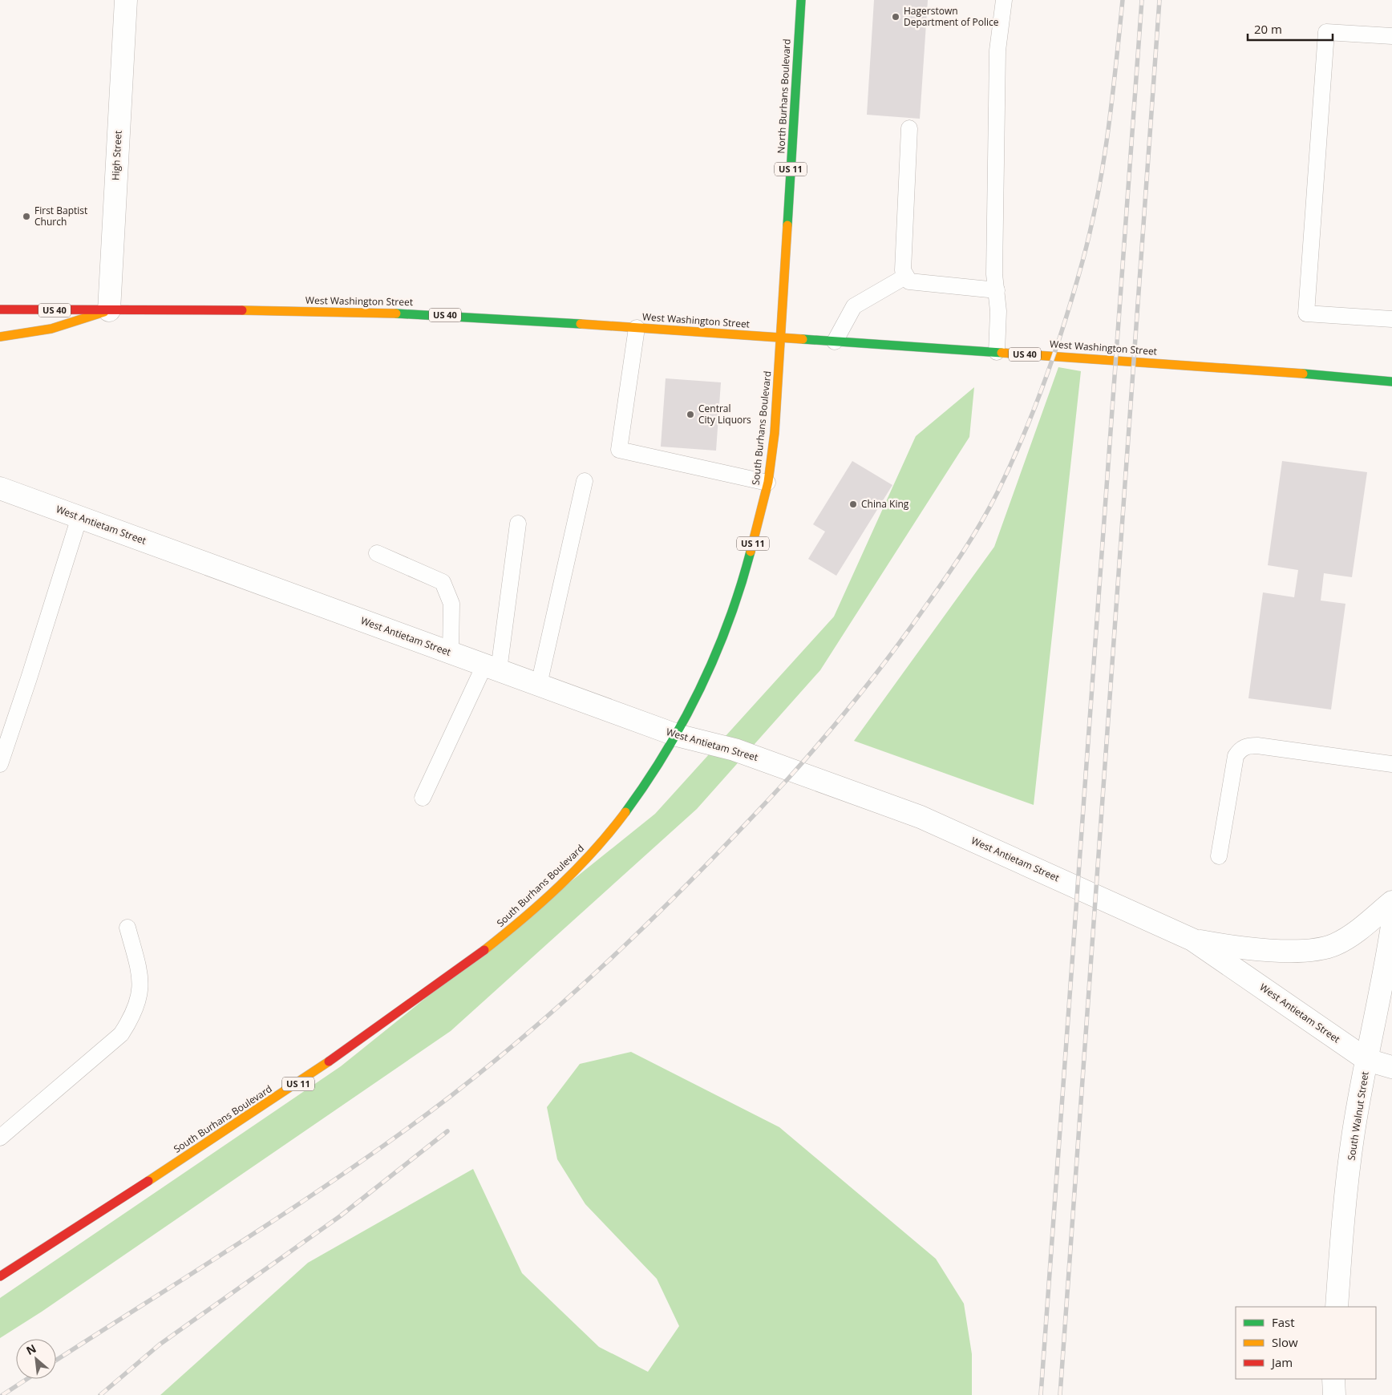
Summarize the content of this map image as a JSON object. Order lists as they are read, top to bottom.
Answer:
{
  "streets": {
    "main road": [
      "North Burhans Boulevard",
      "US 11",
      "West Washington Street",
      "US 40",
      "South Burhans Boulevard"
    ],
    "street": ["High Street", "West Antietam Street", "South Walnut Street"]
  },
  "crossings": [
    ["North Burhans Boulevard", "West Washington Street"],
    ["North Burhans Boulevard", "South Burhans Boulevard"],
    ["High Street", "West Washington Street"],
    ["High Street", "US 40"],
    ["West Washington Street", "US 40"],
    ["West Washington Street", "South Burhans Boulevard"],
    ["South Burhans Boulevard", "West Antietam Street"],
    ["West Antietam Street", "South Walnut Street"]
  ],
  "places": [
    "Hagerstown Department of Police",
    "First Baptist Church",
    "Central City Liquors",
    "China King"
  ],
  "legend": ["Fast", "Slow", "Jam"],
  "scale_bar": "20 m",
  "north": "top left"
}
